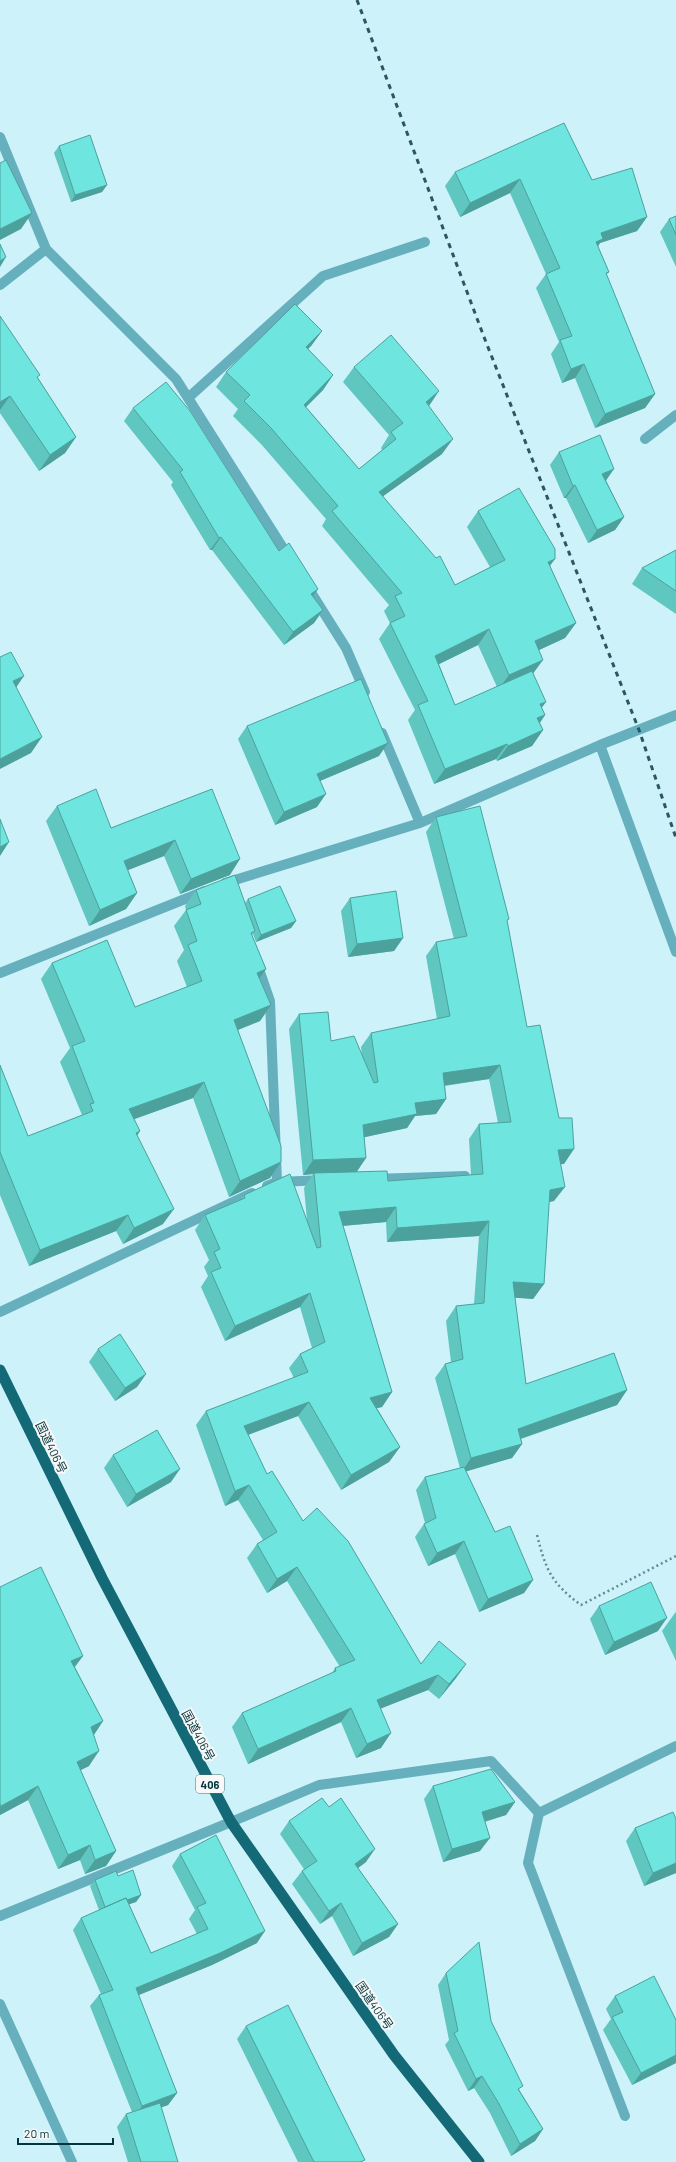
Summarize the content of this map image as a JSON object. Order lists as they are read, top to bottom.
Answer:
{
  "streets": {
    "highway": ["国道406号", "406"]
  },
  "scale_bar": "20 m"
}
